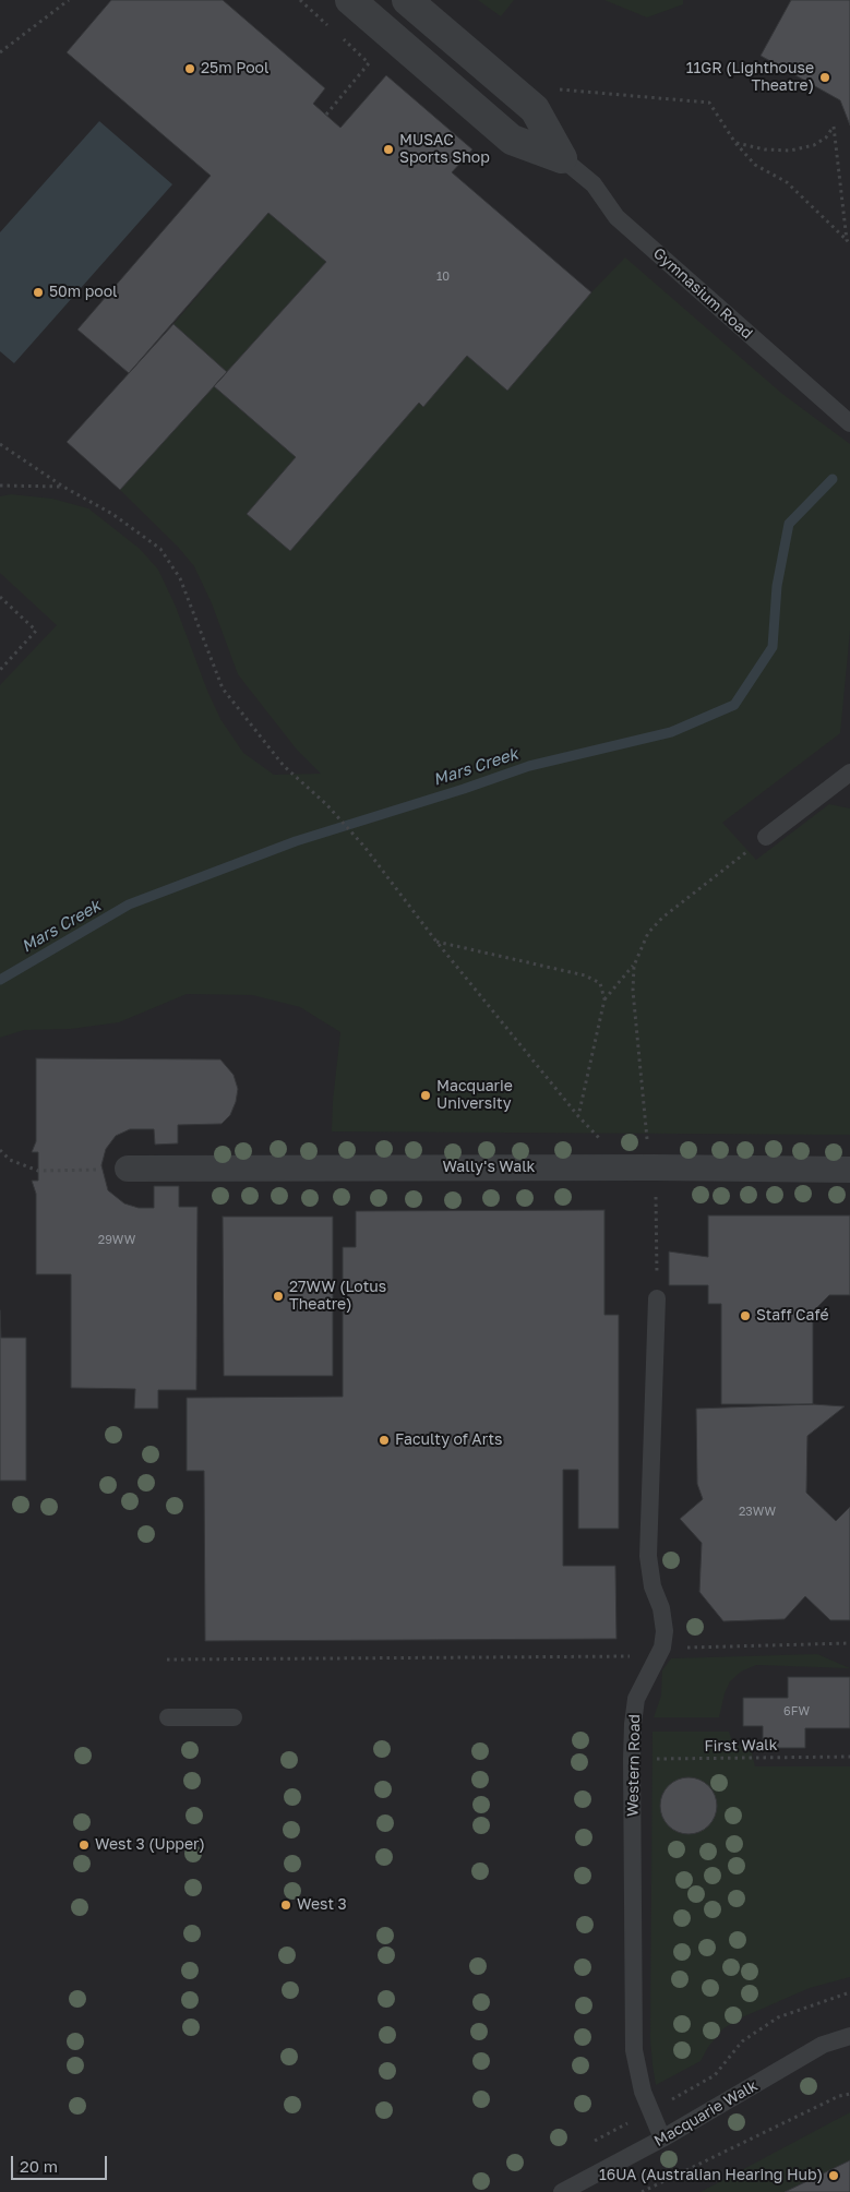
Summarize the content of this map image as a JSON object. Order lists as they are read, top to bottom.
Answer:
{
  "streets": {
    "street": ["Gymnasium Road", "Wally's Walk"],
    "lane": ["Western Road", "Macquarie Walk"],
    "path": ["First Walk"]
  },
  "crossings": [
    ["First Walk", "Western Road"],
    ["Western Road", "Macquarie Walk"]
  ],
  "water": ["Mars Creek"],
  "places": [
    "25m Pool",
    "11GR (Lighthouse Theatre)",
    "MUSAC Sports Shop",
    "50m pool",
    "Macquarie University",
    "27WW (Lotus Theatre)",
    "Staff Café",
    "Faculty of Arts",
    "West 3 (Upper)",
    "West 3",
    "16UA (Australian Hearing Hub)"
  ],
  "house_numbers": [
    "10",
    "29WW",
    "23WW",
    "6FW"
  ],
  "scale_bar": "20 m"
}
